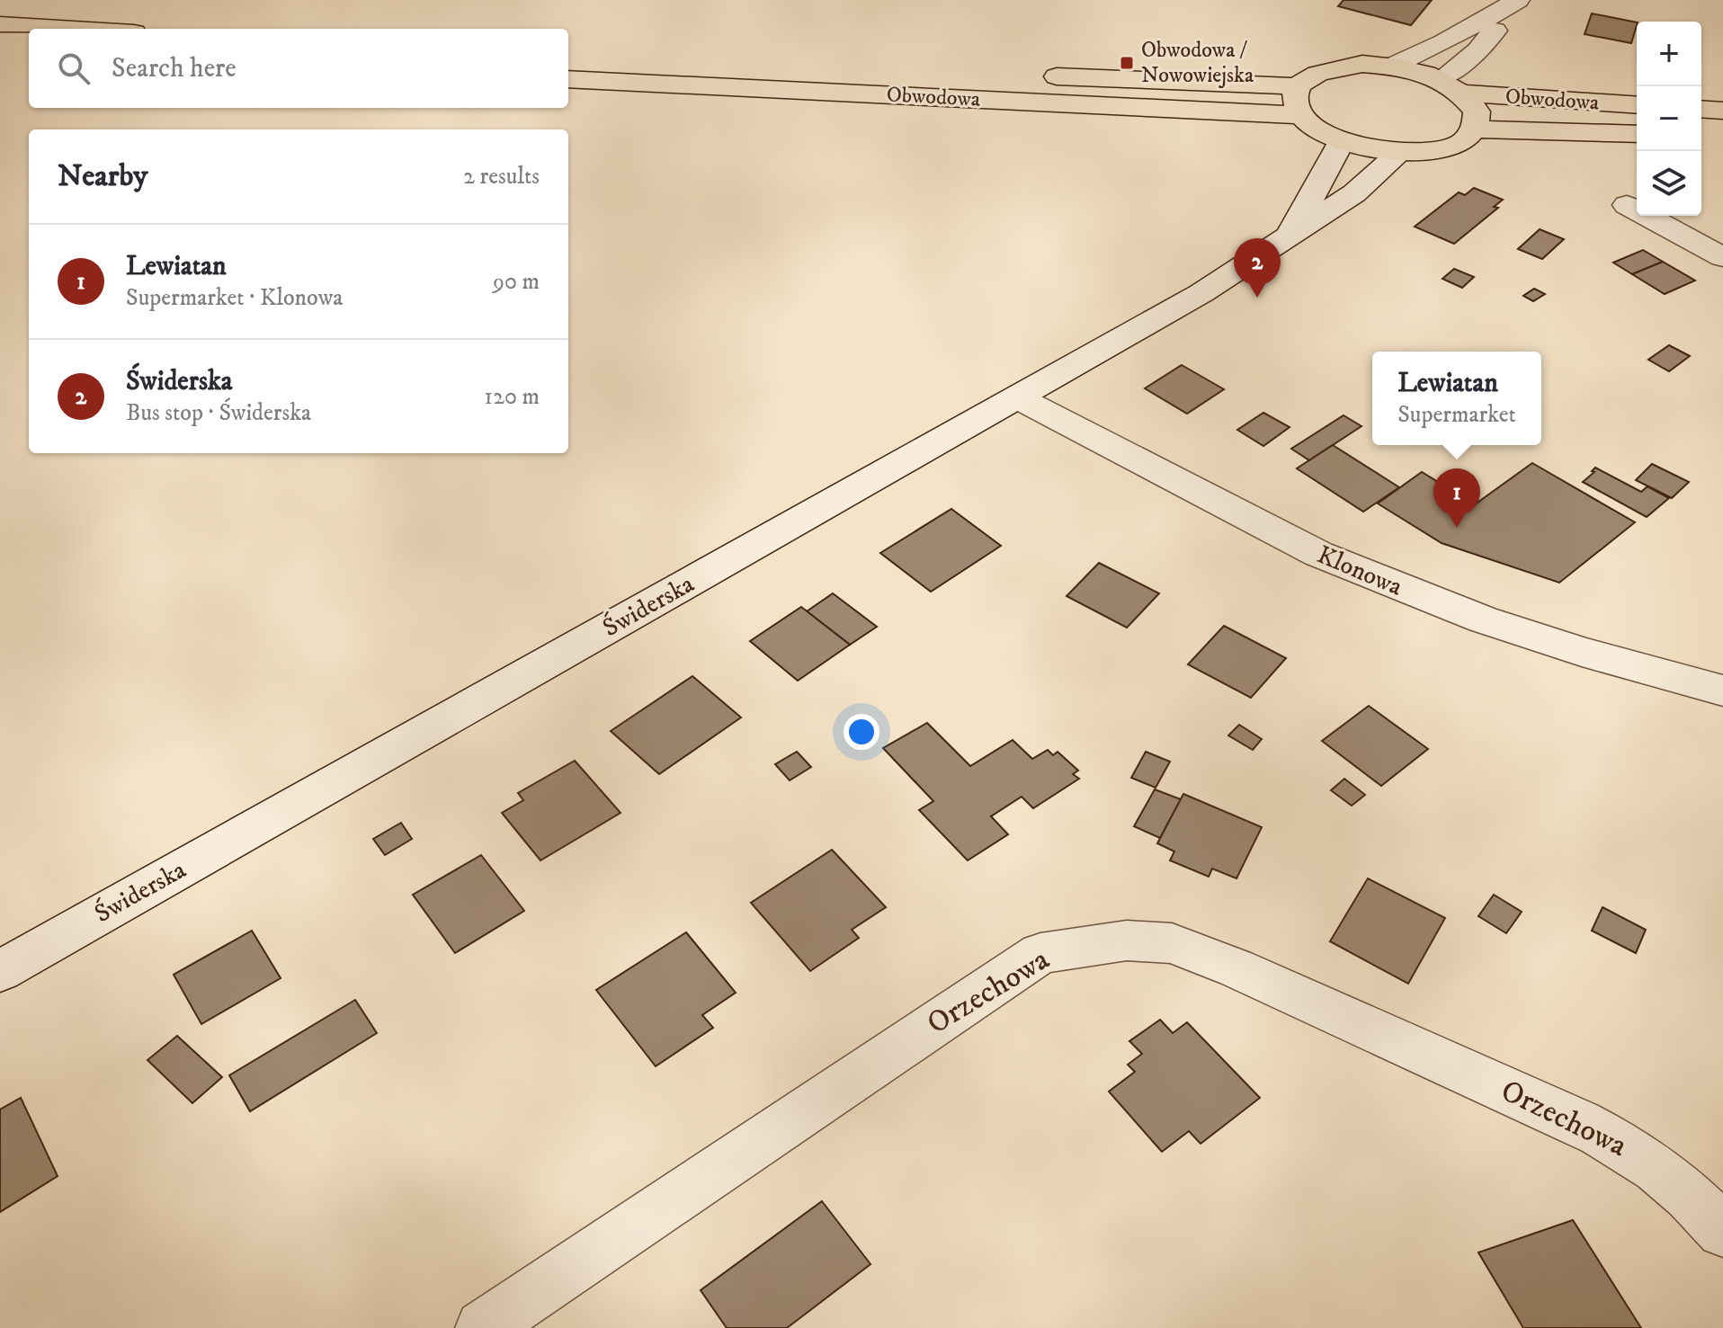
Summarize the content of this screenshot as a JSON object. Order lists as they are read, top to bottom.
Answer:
{
  "streets": {
    "main road": ["Obwodowa"],
    "street": ["Klonowa", "Świderska", "Orzechowa"]
  },
  "crossings": [
    ["Obwodowa", "Świderska"],
    ["Klonowa", "Świderska"]
  ],
  "places": {
    "transit": ["Obwodowa / Nowowiejska"]
  },
  "page": {
    "map_buttons": ["+", "−"],
    "search": "Search here",
    "heading": ["Nearby", "2 results"],
    "list": [
      {
        "mark": "1",
        "name": "Lewiatan",
        "note": "Supermarket · Klonowa",
        "value": "90 m"
      },
      {
        "mark": "2",
        "name": "Świderska",
        "note": "Bus stop · Świderska",
        "value": "120 m"
      }
    ],
    "pins": ["2", "1"],
    "popup": ["Lewiatan", "Supermarket"]
  }
}
